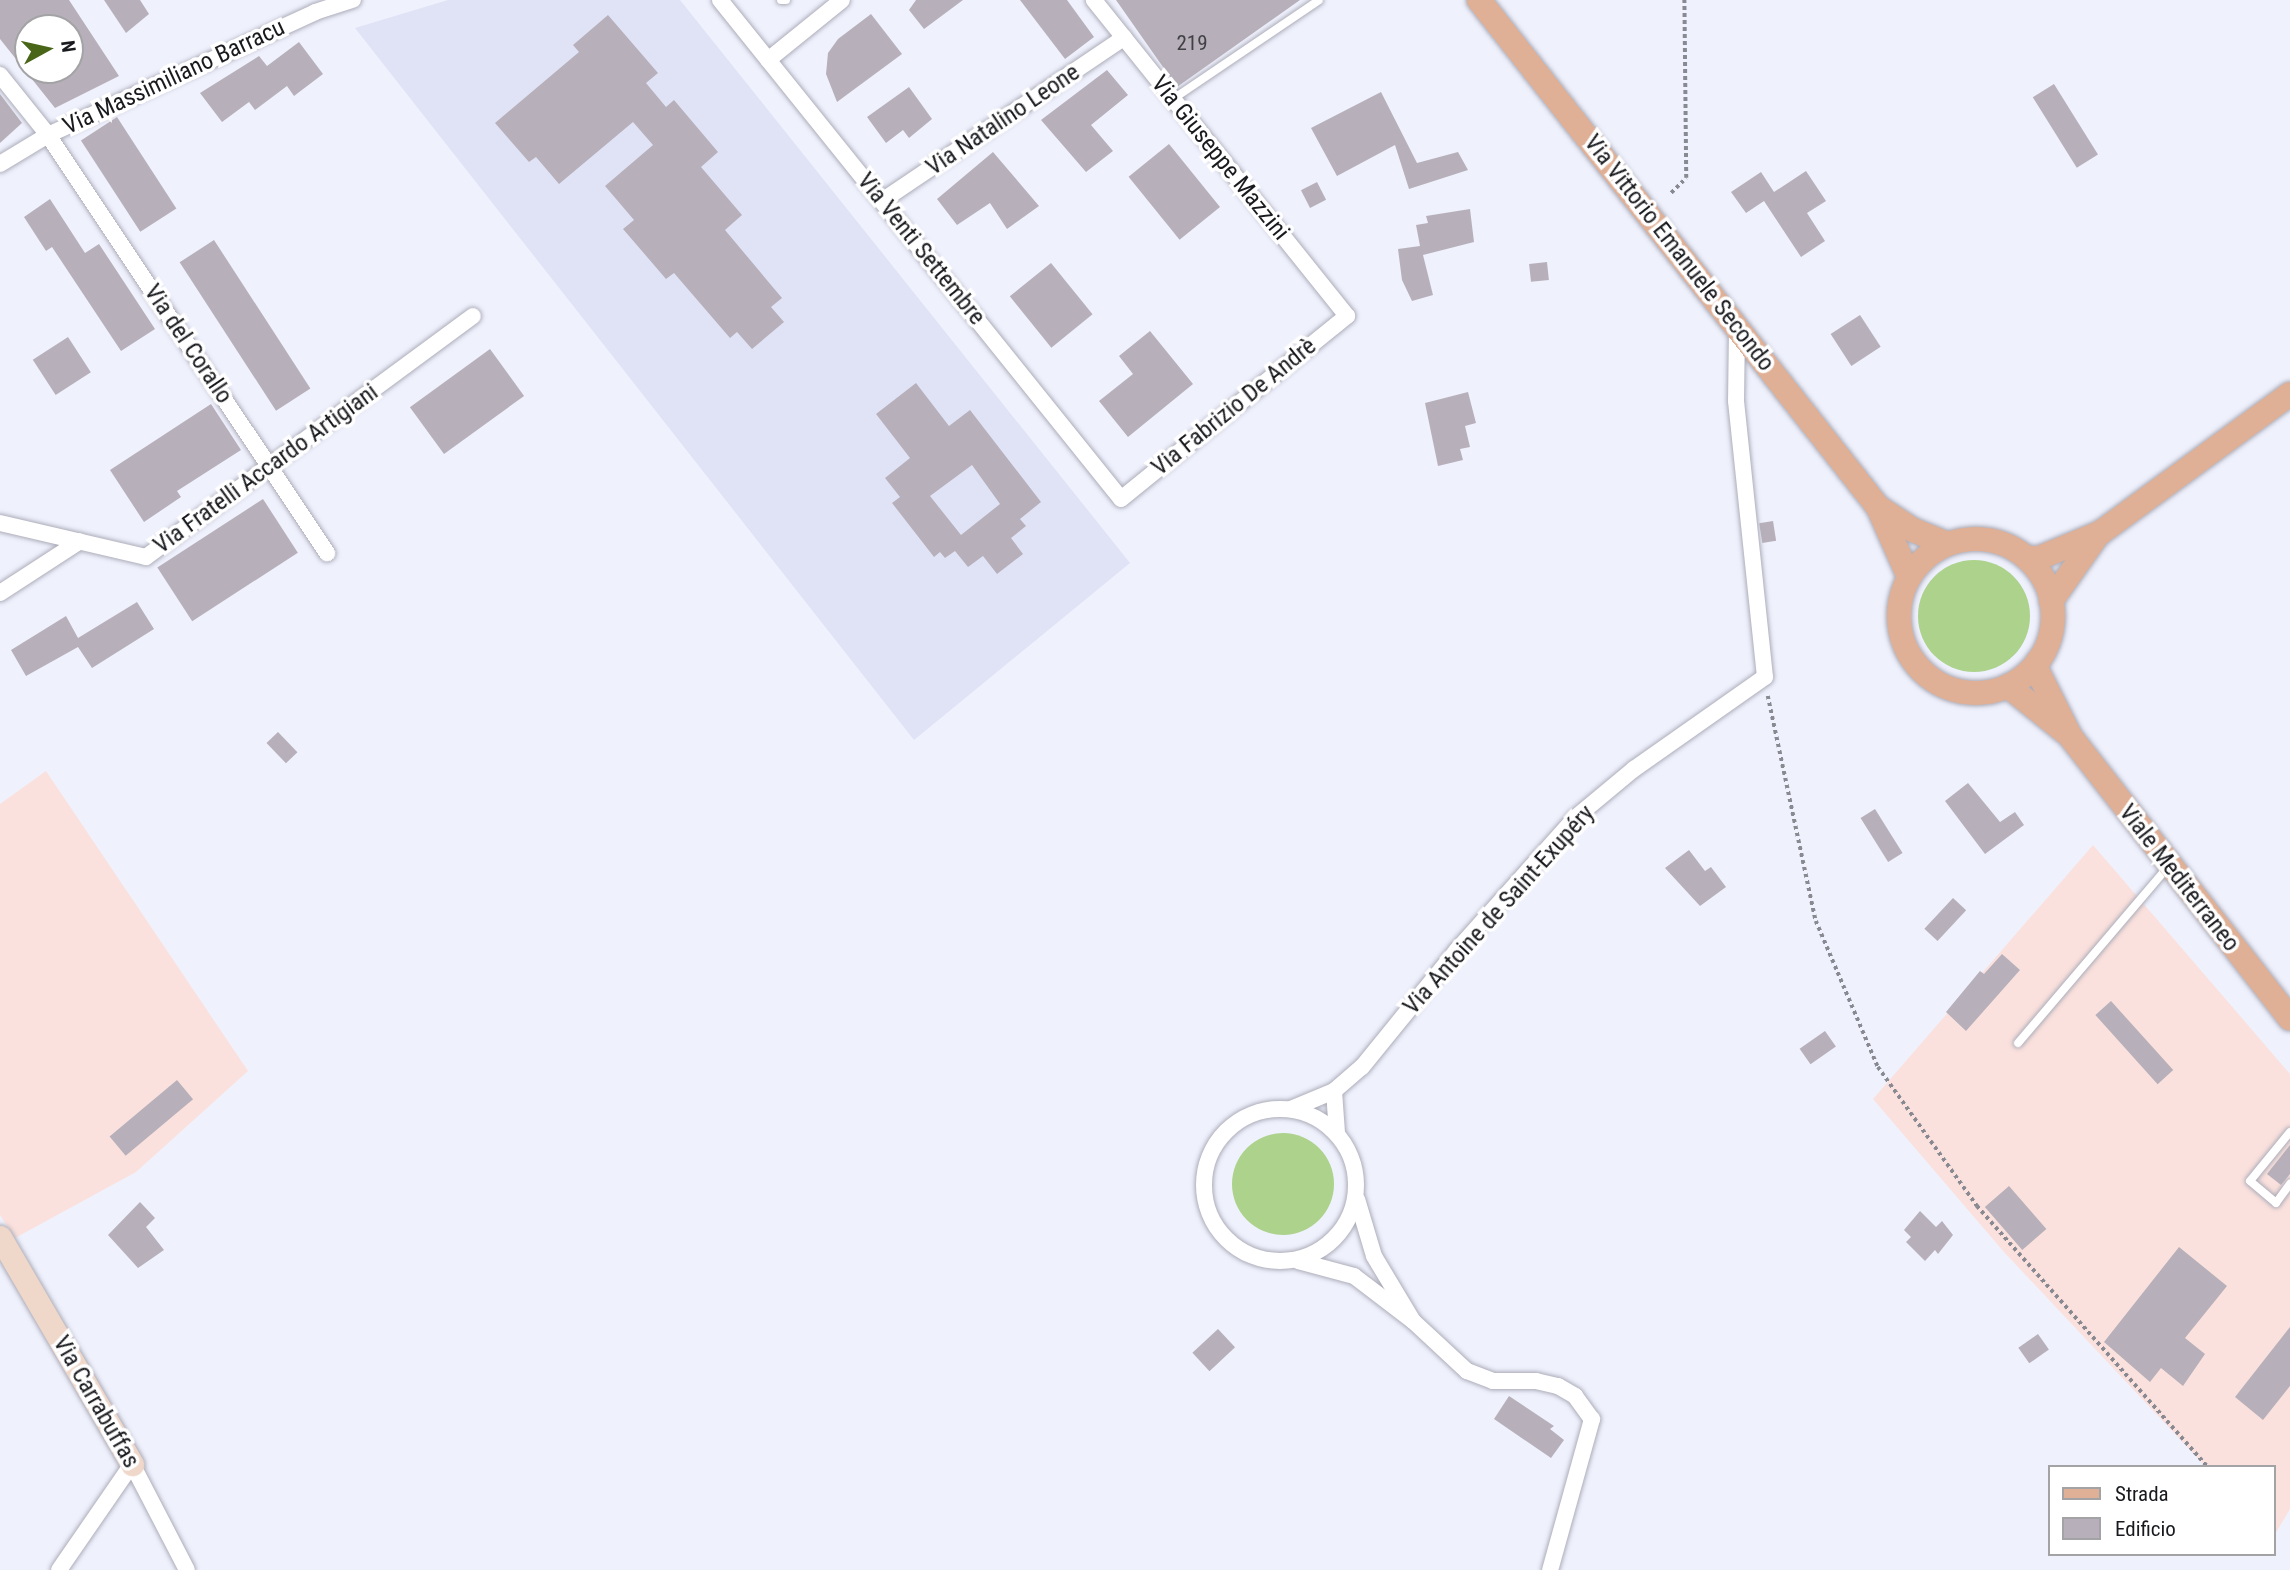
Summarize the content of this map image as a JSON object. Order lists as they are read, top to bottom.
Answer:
{
  "streets": {
    "main road": ["Via Vittorio Emanuele Secondo", "Viale Mediterraneo"],
    "street": [
      "Via Massimiliano Barracu",
      "Via Natalino Leone",
      "Via Giuseppe Mazzini",
      "Via Venti Settembre",
      "Via del Corallo",
      "Via Fabrizio De Andrè",
      "Via Fratelli Accardo Artigiani",
      "Via Antoine de Saint-Exupéry",
      "Via Carrabuffas"
    ]
  },
  "crossings": [
    ["Via Massimiliano Barracu", "Via del Corallo"],
    ["Via Natalino Leone", "Via Giuseppe Mazzini"],
    ["Via Natalino Leone", "Via Venti Settembre"],
    ["Via Giuseppe Mazzini", "Via Fabrizio De Andrè"],
    ["Via Venti Settembre", "Via Fabrizio De Andrè"],
    ["Via Vittorio Emanuele Secondo", "Viale Mediterraneo"],
    ["Via del Corallo", "Via Fratelli Accardo Artigiani"]
  ],
  "house_numbers": ["219"],
  "legend": ["Strada", "Edificio"],
  "north": "right"
}
